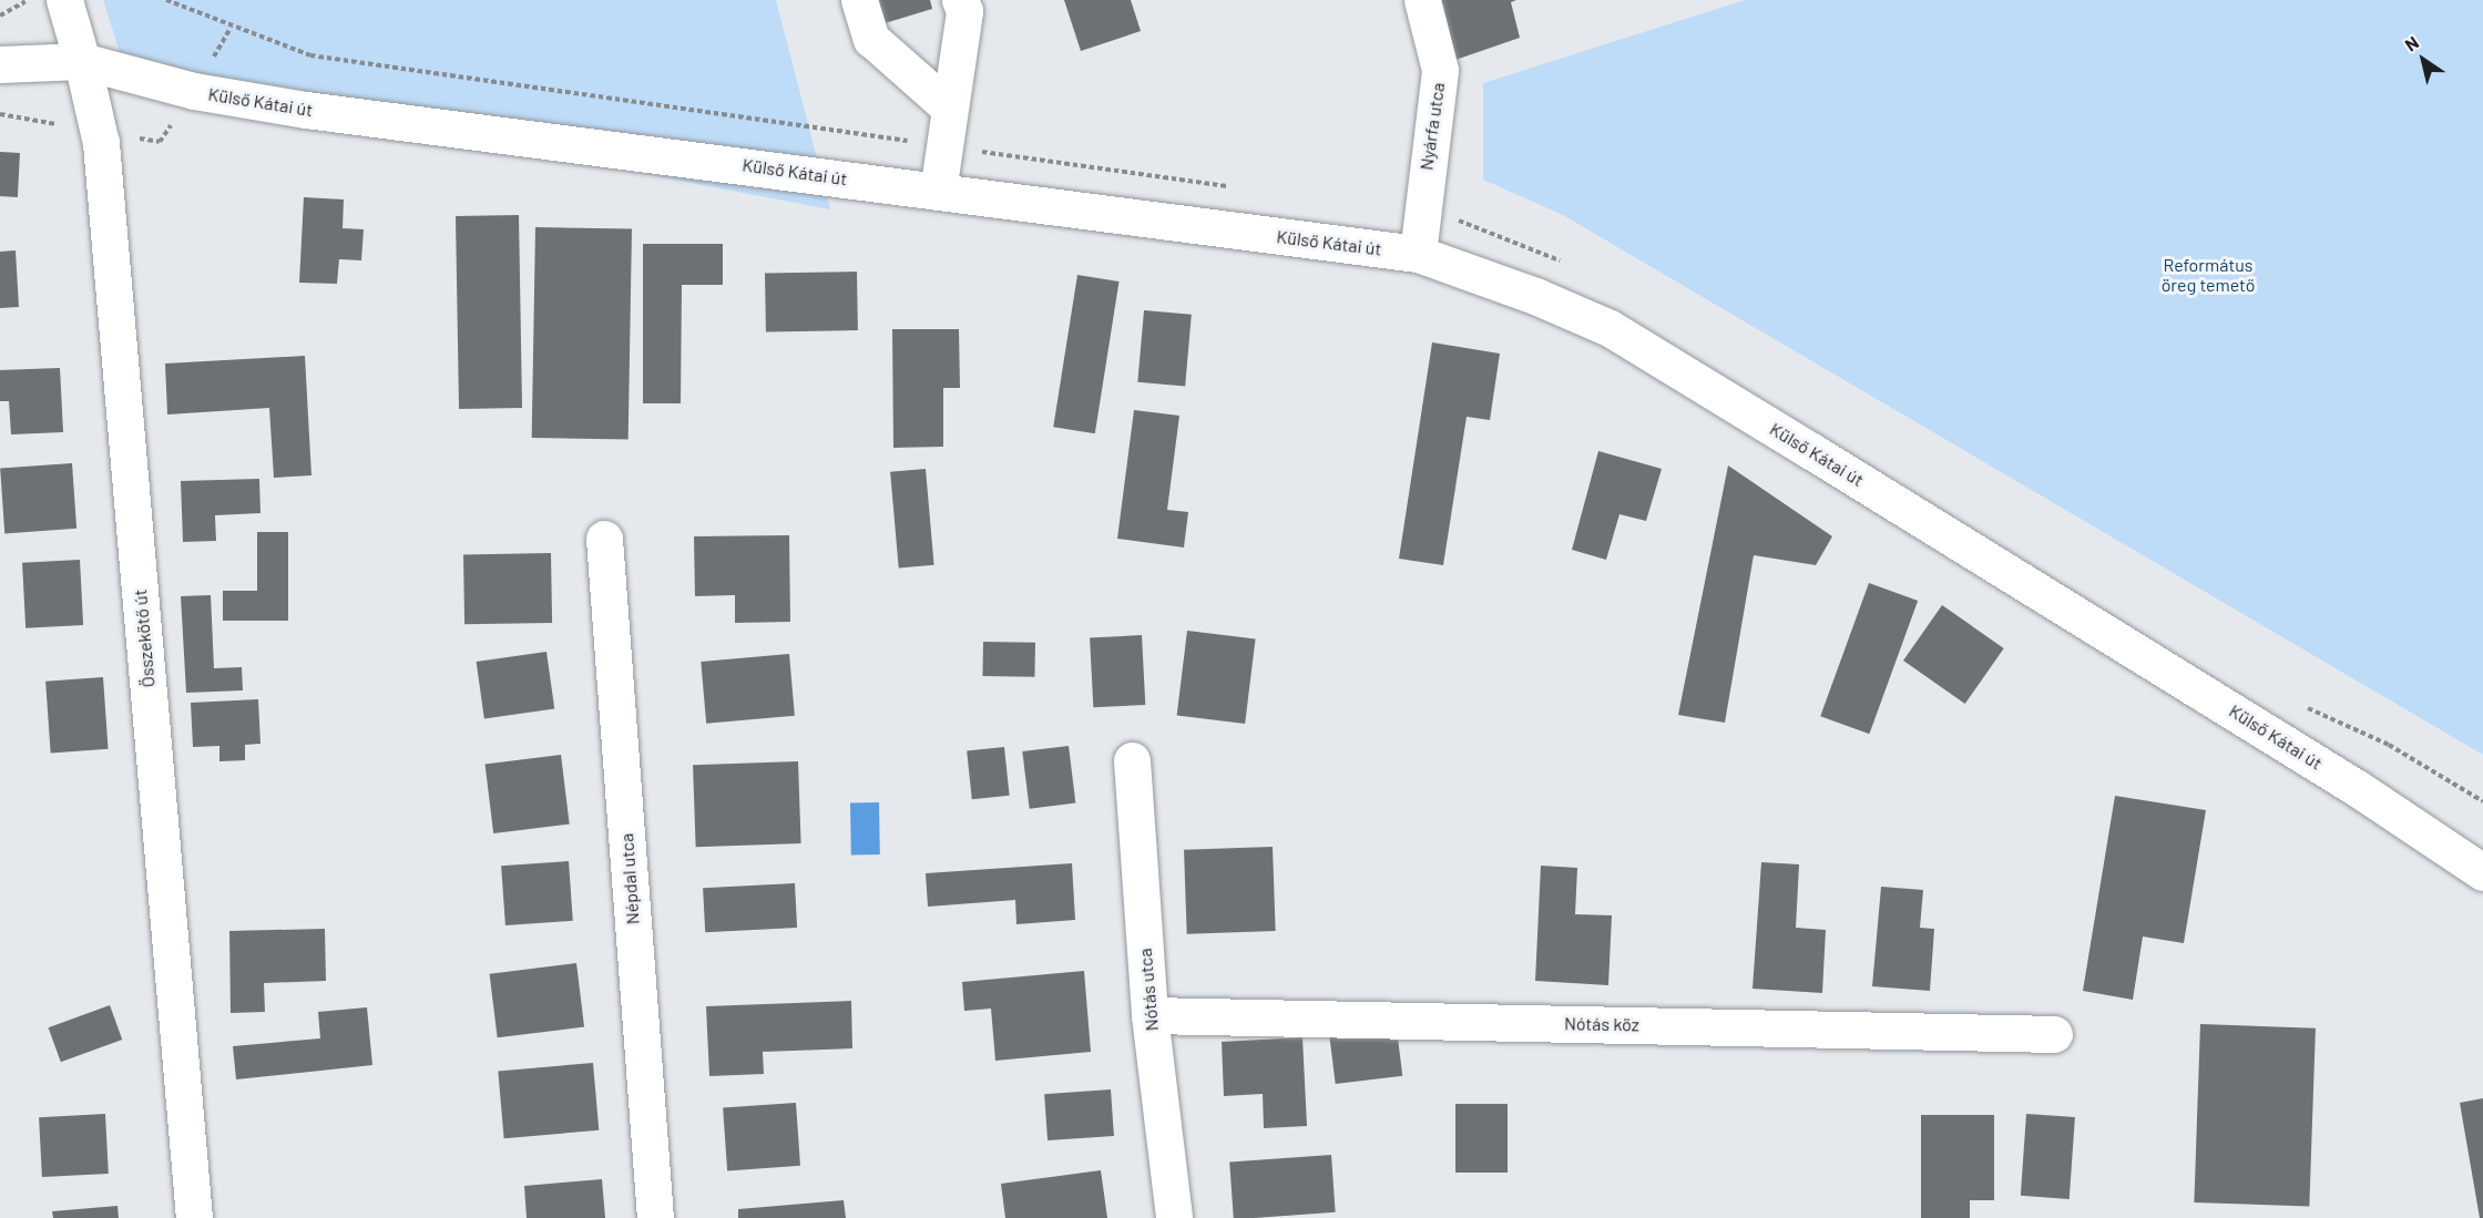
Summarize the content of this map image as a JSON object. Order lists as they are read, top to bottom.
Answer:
{
  "streets": {
    "street": [
      "Külső Kátai út",
      "Nyárfa utca",
      "Összekötő út",
      "Népdal utca",
      "Nótás utca",
      "Nótás köz"
    ]
  },
  "crossings": [
    ["Külső Kátai út", "Nyárfa utca"],
    ["Külső Kátai út", "Összekötő út"],
    ["Nótás utca", "Nótás köz"]
  ],
  "parks": ["Református öreg temető"],
  "north": "top left"
}
